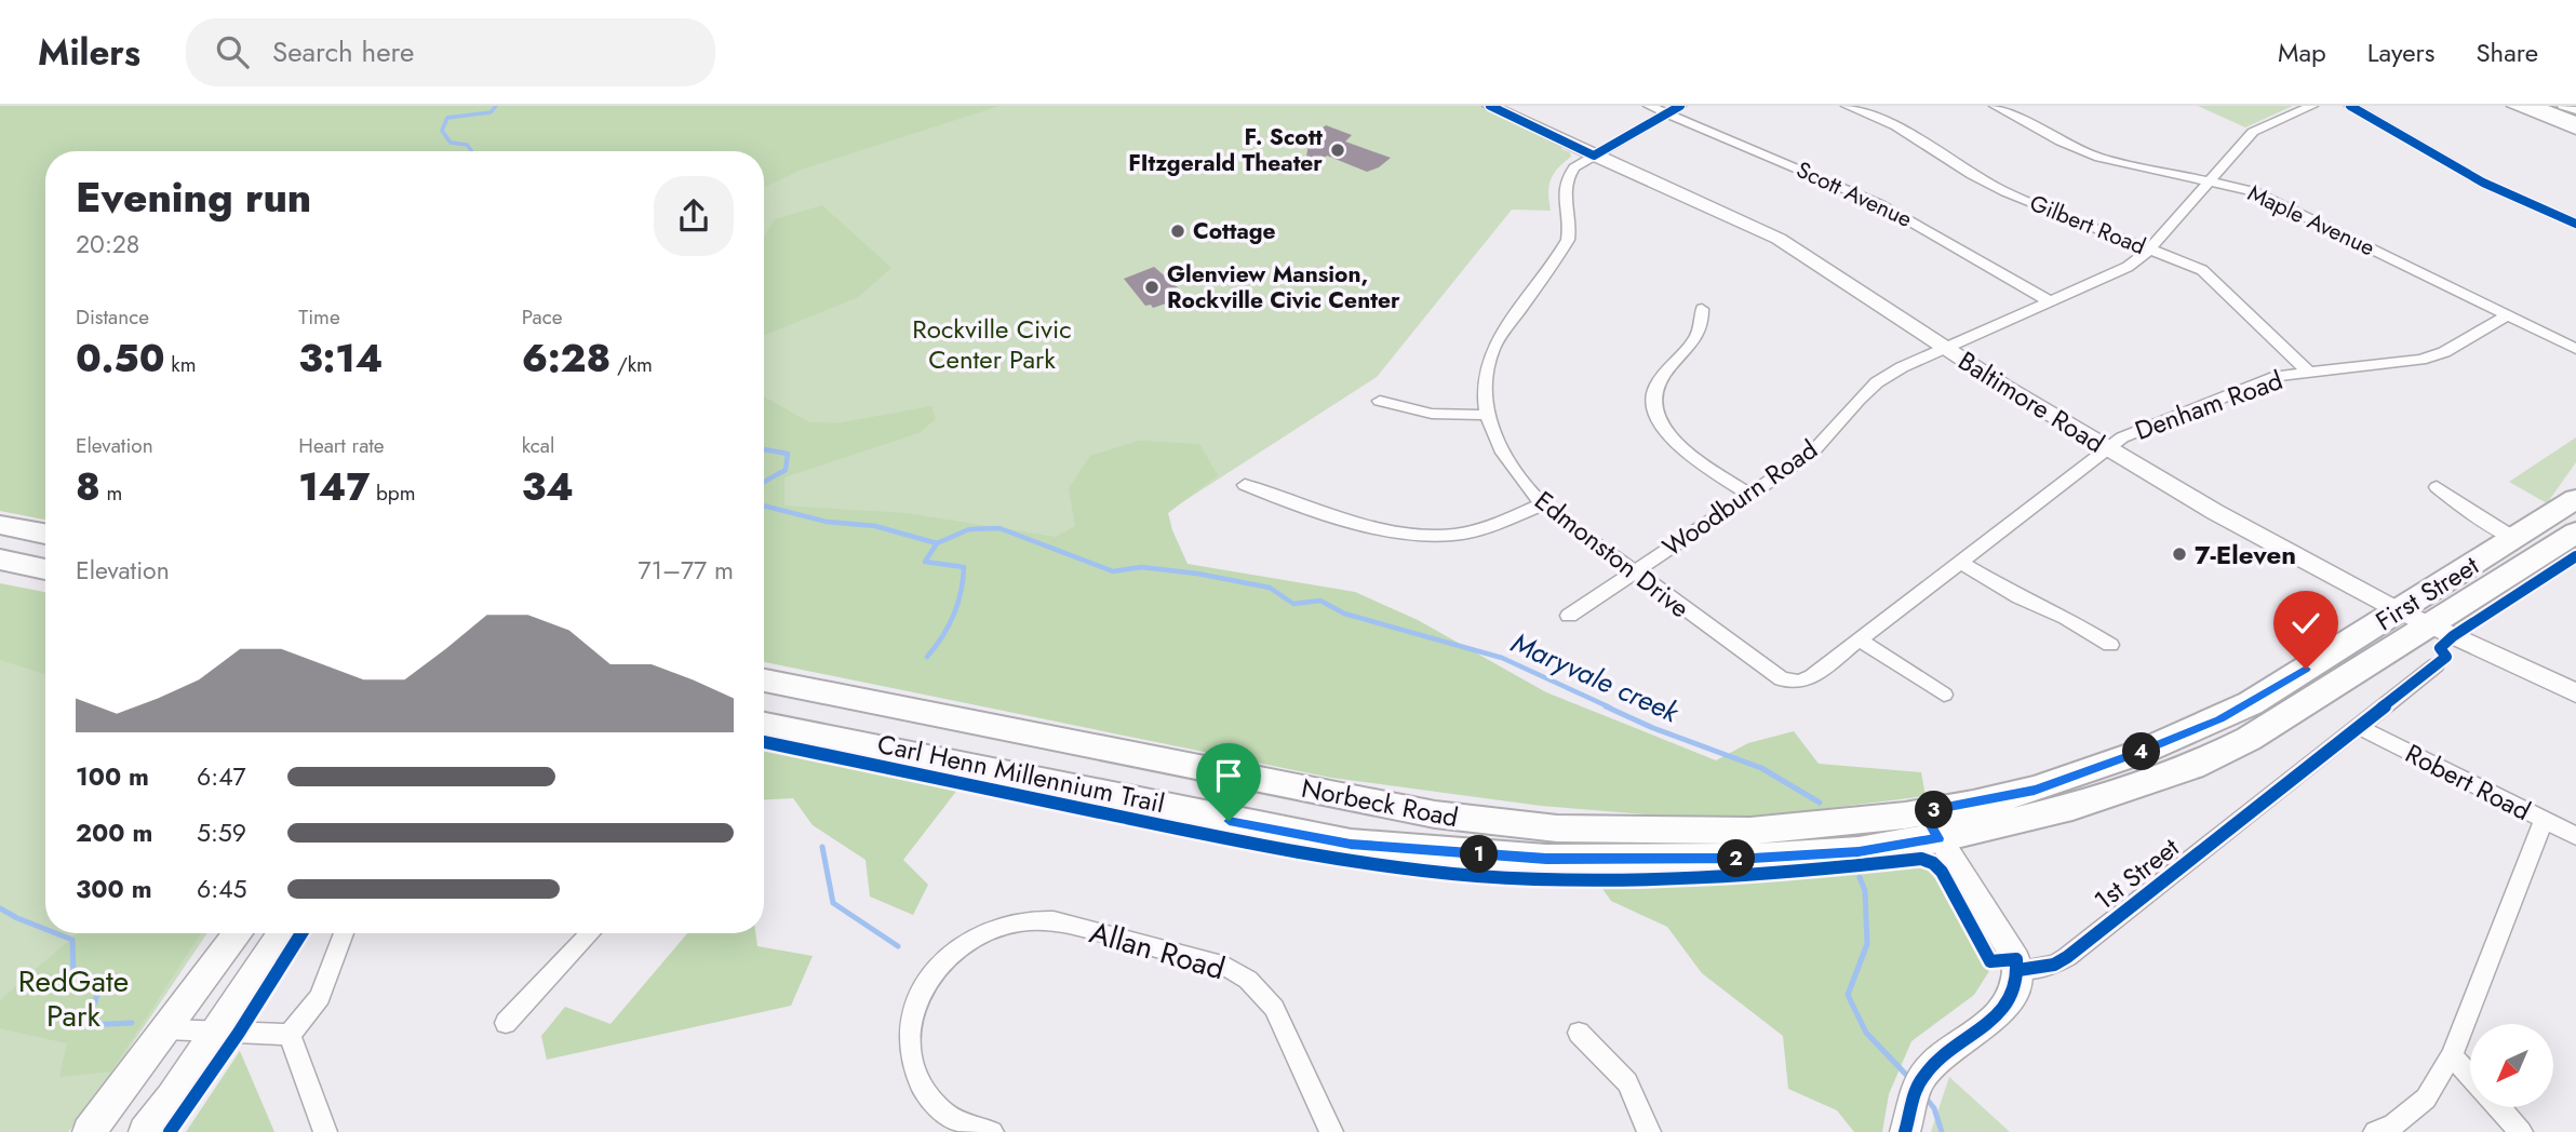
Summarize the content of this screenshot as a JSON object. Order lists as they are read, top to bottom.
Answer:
{
  "streets": {
    "main road": ["First Street", "Norbeck Road"],
    "street": [
      "Scott Avenue",
      "Maple Avenue",
      "Gilbert Road",
      "Baltimore Road",
      "Denham Road",
      "Woodburn Road",
      "Edmonston Drive",
      "Robert Road",
      "1st Street",
      "Allan Road"
    ],
    "cycle path": ["Carl Henn Millennium Trail"]
  },
  "crossings": [
    ["Scott Avenue", "Woodburn Road"],
    ["Scott Avenue", "Edmonston Drive"],
    ["Maple Avenue", "Denham Road"],
    ["Maple Avenue", "Woodburn Road"],
    ["Gilbert Road", "Denham Road"],
    ["Gilbert Road", "Woodburn Road"],
    ["Baltimore Road", "Denham Road"],
    ["Baltimore Road", "Woodburn Road"],
    ["Baltimore Road", "Edmonston Drive"],
    ["Baltimore Road", "First Street"],
    ["Denham Road", "Edmonston Drive"],
    ["Woodburn Road", "Edmonston Drive"],
    ["First Street", "Norbeck Road"],
    ["Robert Road", "1st Street"]
  ],
  "water": ["Maryvale creek"],
  "parks": ["Rockville Civic Center Park", "RedGate Park"],
  "places": [
    "F. Scott FItzgerald Theater",
    "Cottage",
    "Glenview Mansion, Rockville Civic Center",
    "7-Eleven"
  ],
  "north": "bottom left",
  "page": {
    "header": "Milers",
    "search": "Search here",
    "nav": ["Map", "Layers", "Share"],
    "heading": ["Evening run", "20:28"],
    "stats": [
      ["Distance", "0.50 km"],
      ["Time", "3:14"],
      ["Pace", "6:28 /km"],
      ["Elevation", "8 m"],
      ["Heart rate", "147 bpm"],
      ["kcal", "34"]
    ],
    "chart": ["Elevation", "71–77 m"],
    "pins": [
      "4",
      "3",
      "1",
      "2"
    ],
    "list": [
      {
        "name": "100 m",
        "note": "6:47"
      },
      {
        "name": "200 m",
        "note": "5:59"
      },
      {
        "name": "300 m",
        "note": "6:45"
      }
    ]
  }
}
